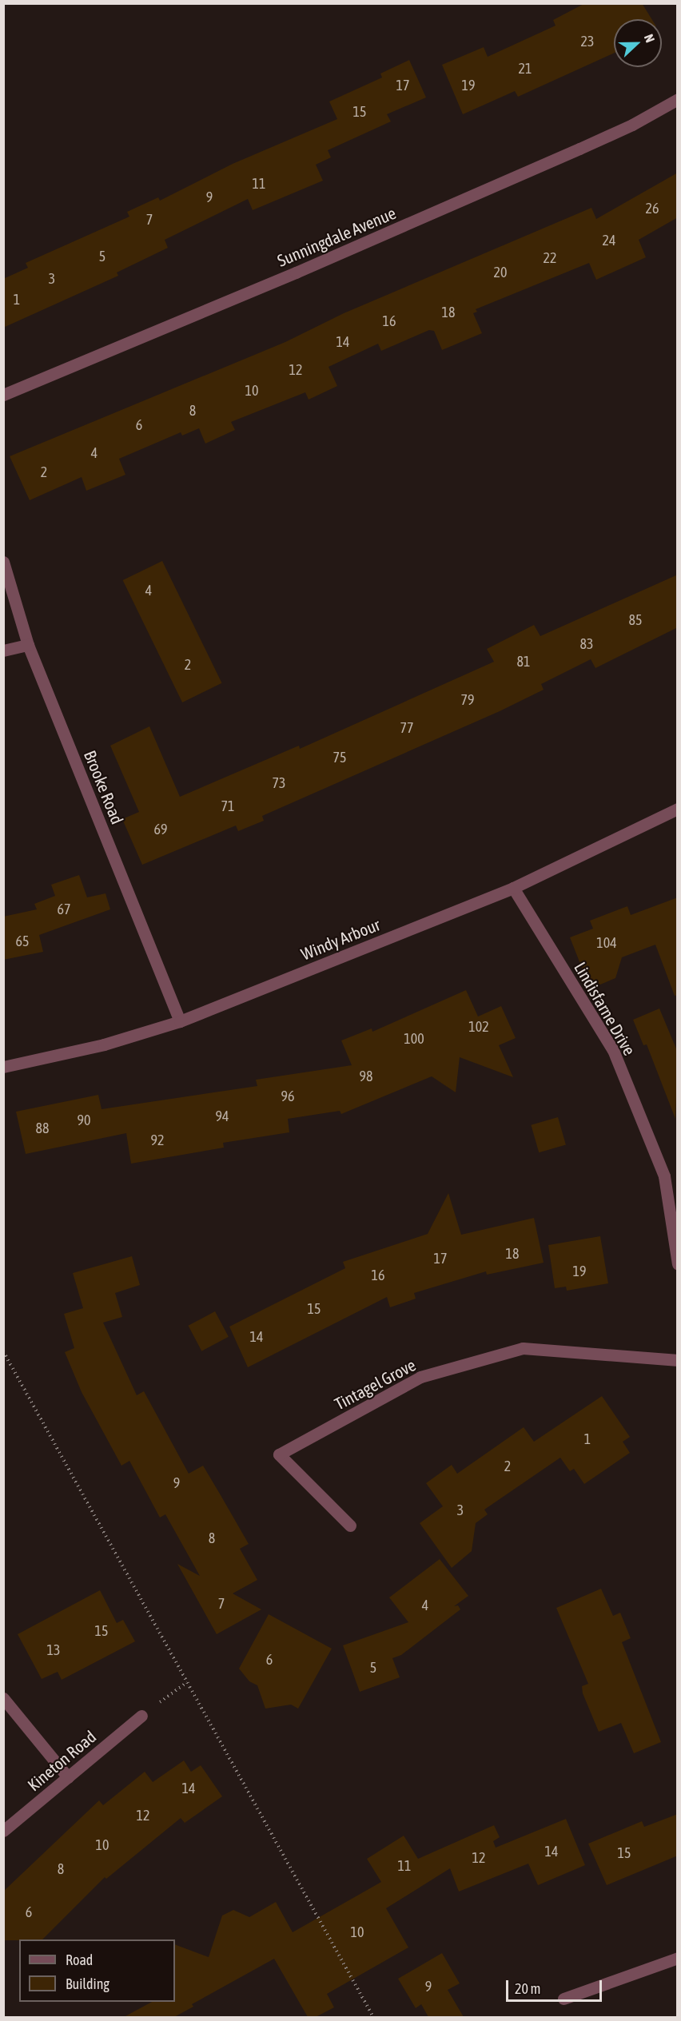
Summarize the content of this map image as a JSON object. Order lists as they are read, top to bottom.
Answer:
{
  "streets": {
    "street": [
      "Sunningdale Avenue",
      "Brooke Road",
      "Windy Arbour",
      "Lindisfarne Drive",
      "Tintagel Grove",
      "Kineton Road"
    ]
  },
  "crossings": [
    ["Brooke Road", "Windy Arbour"],
    ["Windy Arbour", "Lindisfarne Drive"]
  ],
  "house_numbers": [
    "23",
    "21",
    "17",
    "19",
    "15",
    "11",
    "9",
    "26",
    "7",
    "24",
    "5",
    "22",
    "20",
    "3",
    "1",
    "18",
    "16",
    "14",
    "12",
    "10",
    "8",
    "6",
    "4",
    "2",
    "4",
    "85",
    "83",
    "81",
    "2",
    "79",
    "77",
    "75",
    "73",
    "71",
    "69",
    "67",
    "65",
    "104",
    "102",
    "100",
    "98",
    "96",
    "94",
    "90",
    "88",
    "92",
    "18",
    "17",
    "19",
    "16",
    "15",
    "14",
    "1",
    "2",
    "9",
    "3",
    "8",
    "7",
    "4",
    "15",
    "13",
    "6",
    "5",
    "14",
    "12",
    "10",
    "14",
    "15",
    "12",
    "11",
    "8",
    "6",
    "10",
    "9"
  ],
  "legend": ["Road", "Building"],
  "scale_bar": "20 m",
  "north": "right"
}
